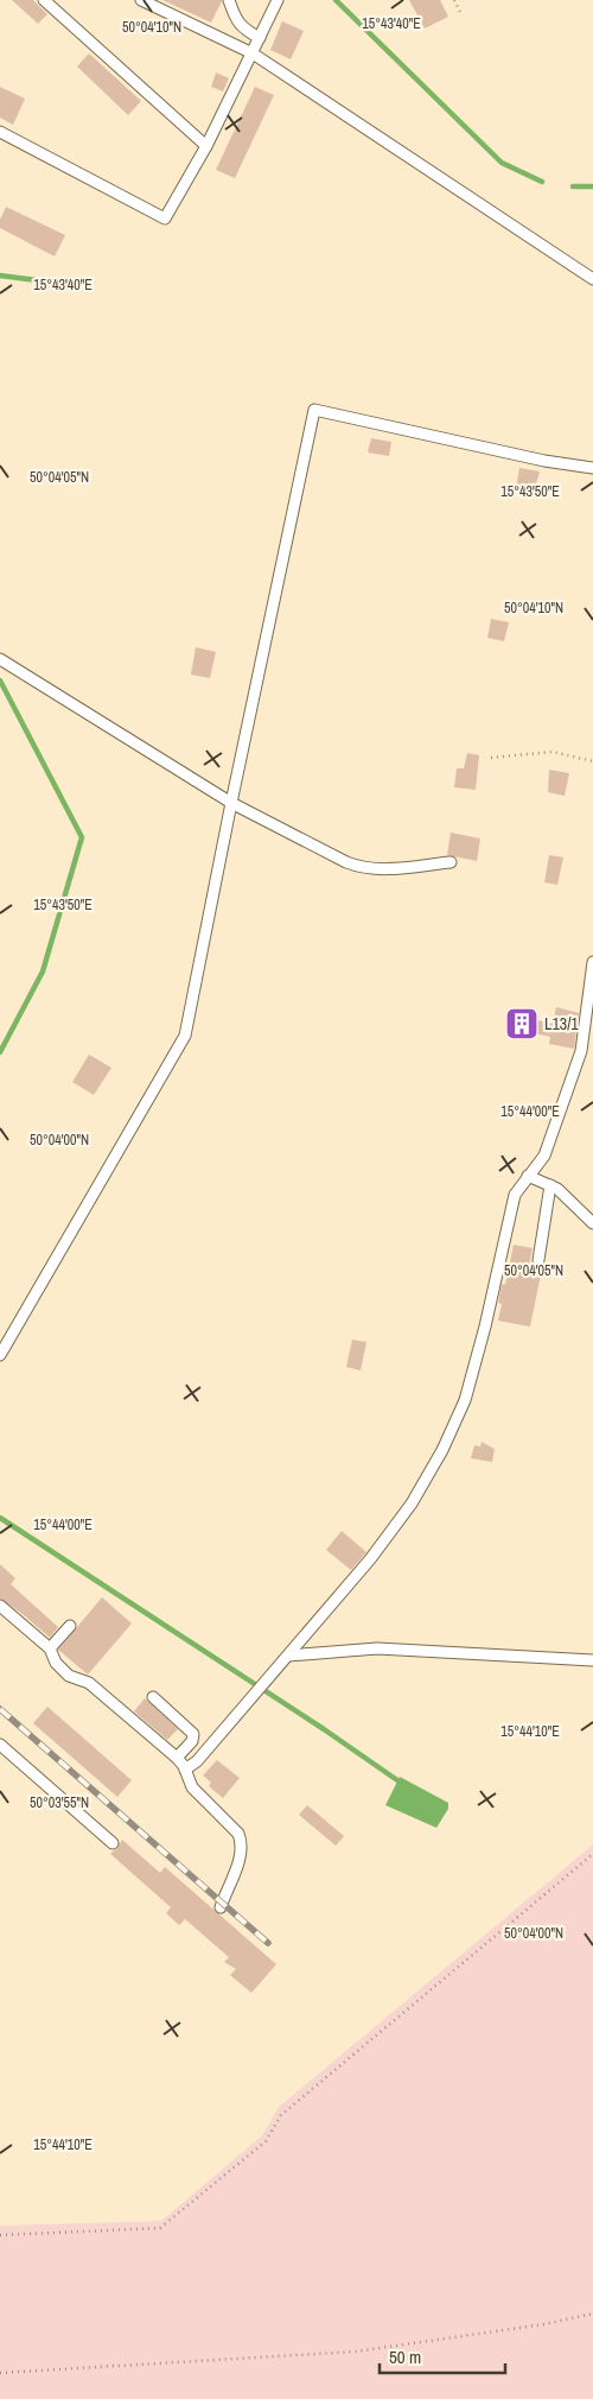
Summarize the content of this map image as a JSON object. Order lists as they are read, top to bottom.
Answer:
{
  "places": {
    "building": ["L13/1"]
  },
  "scale_bar": "50 m",
  "coordinates": [
    "15°43'40\"E",
    "50°04'10\"N",
    "50°04'05\"N",
    "15°43'50\"E",
    "15°44'00\"E",
    "50°04'00\"N",
    "15°44'10\"E",
    "50°03'55\"N"
  ]
}
